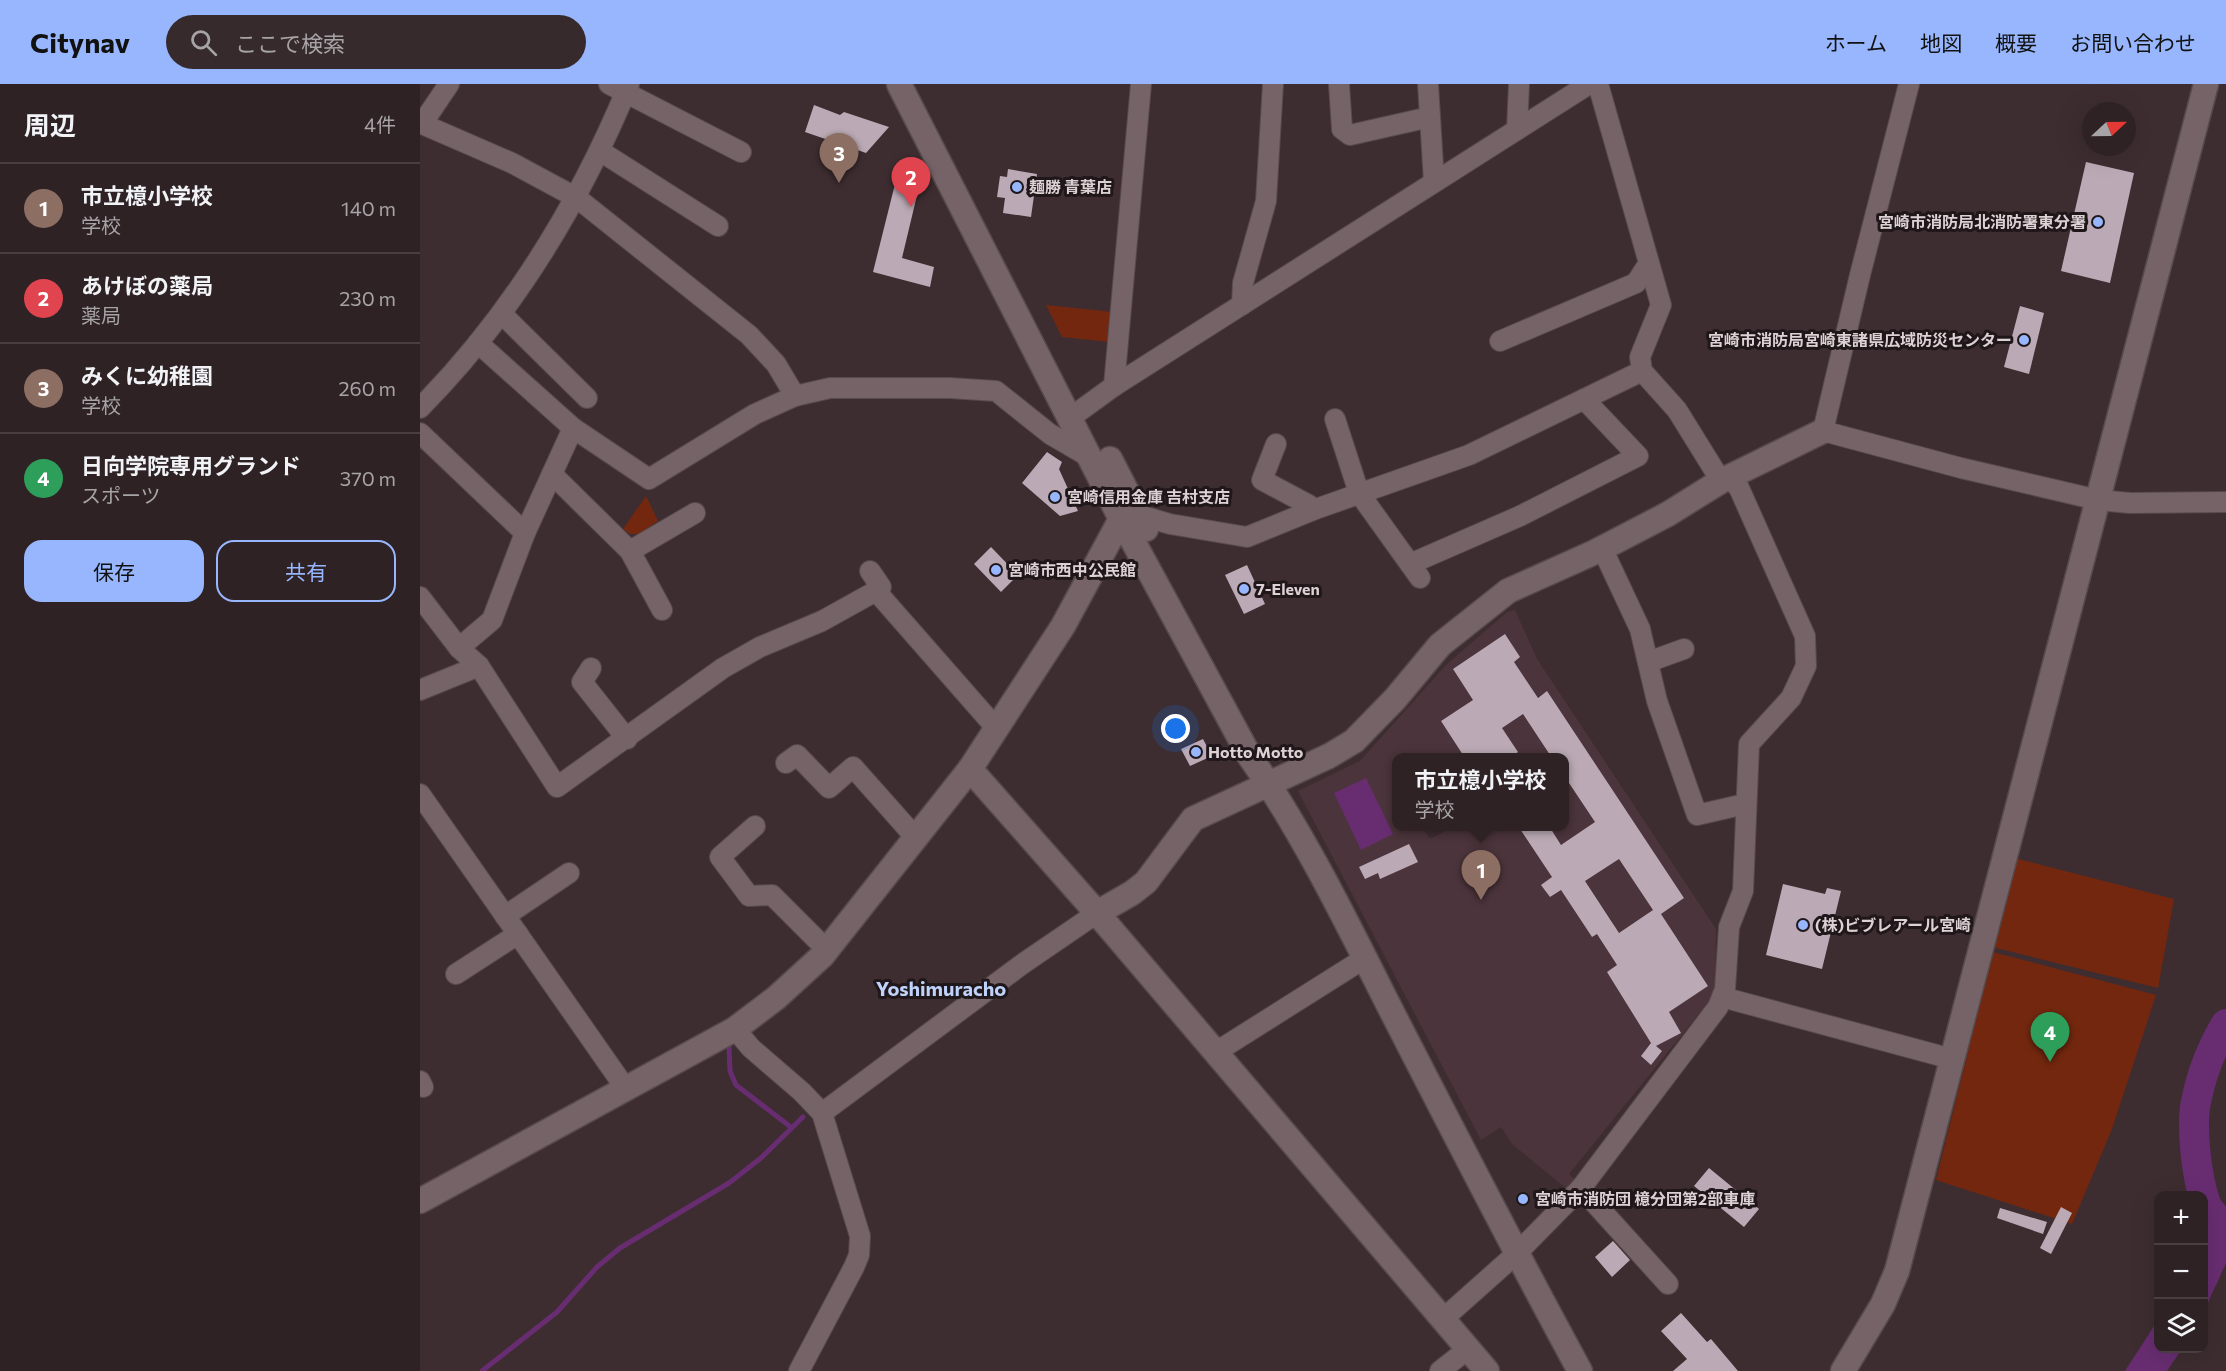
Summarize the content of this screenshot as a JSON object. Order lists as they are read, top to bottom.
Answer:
{
  "districts": ["Yoshimuracho"],
  "places": [
    "麺勝 青葉店",
    "宮崎市消防局北消防署東分署",
    "宮崎市消防局宮崎東諸県広域防災センター",
    "宮崎信用金庫 吉村支店",
    "宮崎市西中公民館",
    "7-Eleven",
    "Hotto Motto",
    "(株)ビブレアール宮崎",
    "宮崎市消防団 檍分団第2部車庫"
  ],
  "north": "right",
  "page": {
    "header": "Citynav",
    "search": "ここで検索",
    "nav": [
      "ホーム",
      "地図",
      "概要",
      "お問い合わせ"
    ],
    "heading": ["周辺", "4件"],
    "pins": [
      "3",
      "2",
      "1",
      "4"
    ],
    "list": [
      {
        "mark": "1",
        "name": "市立檍小学校",
        "note": "学校",
        "value": "140 m"
      },
      {
        "mark": "2",
        "name": "あけぼの薬局",
        "note": "薬局",
        "value": "230 m"
      },
      {
        "mark": "3",
        "name": "みくに幼稚園",
        "note": "学校",
        "value": "260 m"
      },
      {
        "mark": "4",
        "name": "日向学院専用グランド",
        "note": "スポーツ",
        "value": "370 m"
      }
    ],
    "buttons": ["保存", "共有"],
    "popup": ["市立檍小学校", "学校"],
    "map_buttons": ["+", "−"]
  }
}
